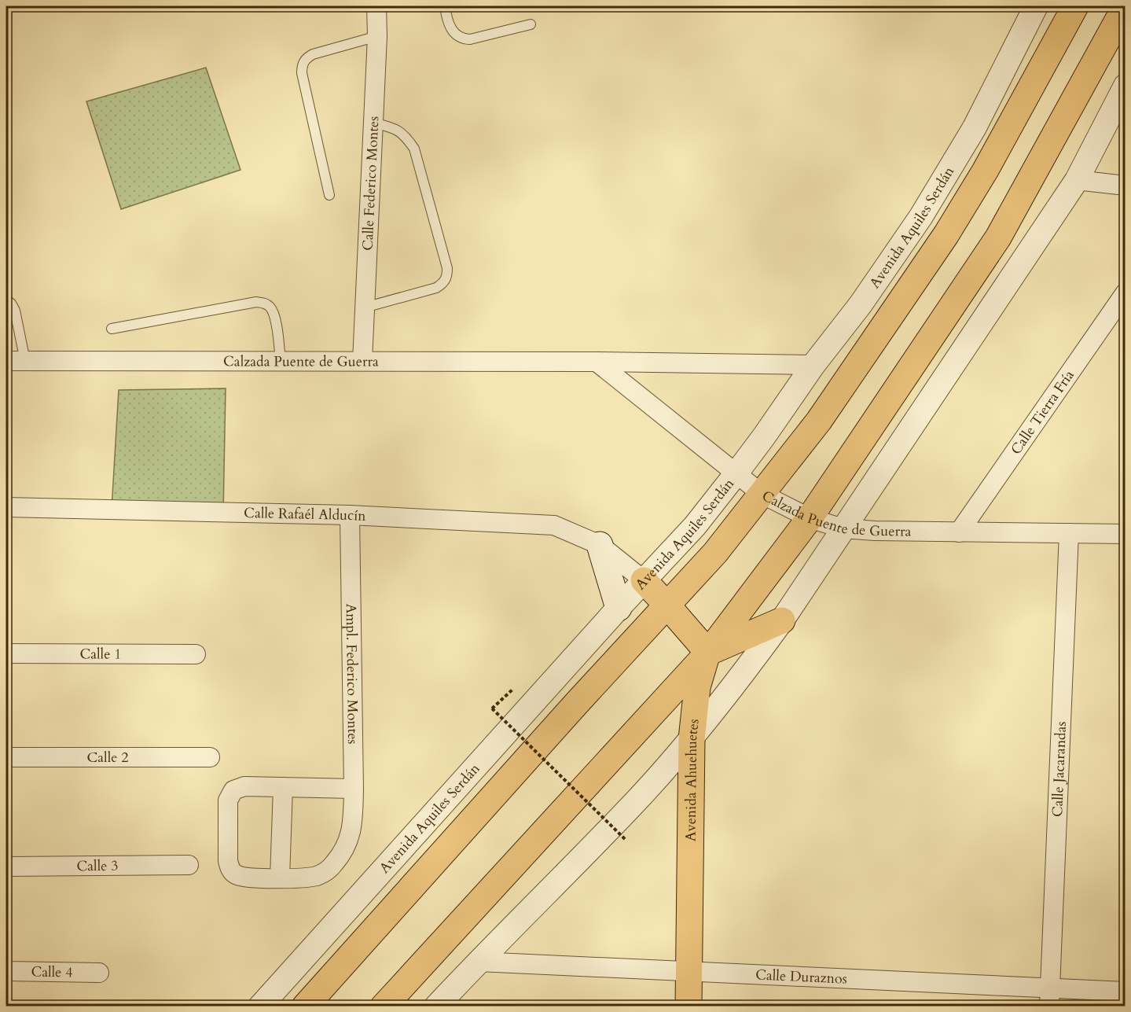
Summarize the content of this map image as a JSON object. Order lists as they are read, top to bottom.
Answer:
{
  "streets": {
    "main road": ["Avenida Ahuehuetes"],
    "street": [
      "Calle Federico Montes",
      "Avenida Aquiles Serdán",
      "Calzada Puente de Guerra",
      "Calle Tierra Fría",
      "Calle Rafaél Alducín",
      "Calle 1",
      "Ampl. Federico Montes",
      "Calle 2",
      "Calle Jacarandas",
      "Calle 3",
      "Calle 4",
      "Calle Duraznos"
    ]
  },
  "crossings": [
    ["Calle Federico Montes", "Calzada Puente de Guerra"],
    ["Avenida Aquiles Serdán", "Calzada Puente de Guerra"],
    ["Avenida Aquiles Serdán", "Calle Rafaél Alducín"],
    ["Calzada Puente de Guerra", "Calle Tierra Fría"],
    ["Calzada Puente de Guerra", "Calle Jacarandas"],
    ["Calle Rafaél Alducín", "Ampl. Federico Montes"],
    ["Calle Jacarandas", "Calle Duraznos"],
    ["Avenida Ahuehuetes", "Calle Duraznos"]
  ]
}
